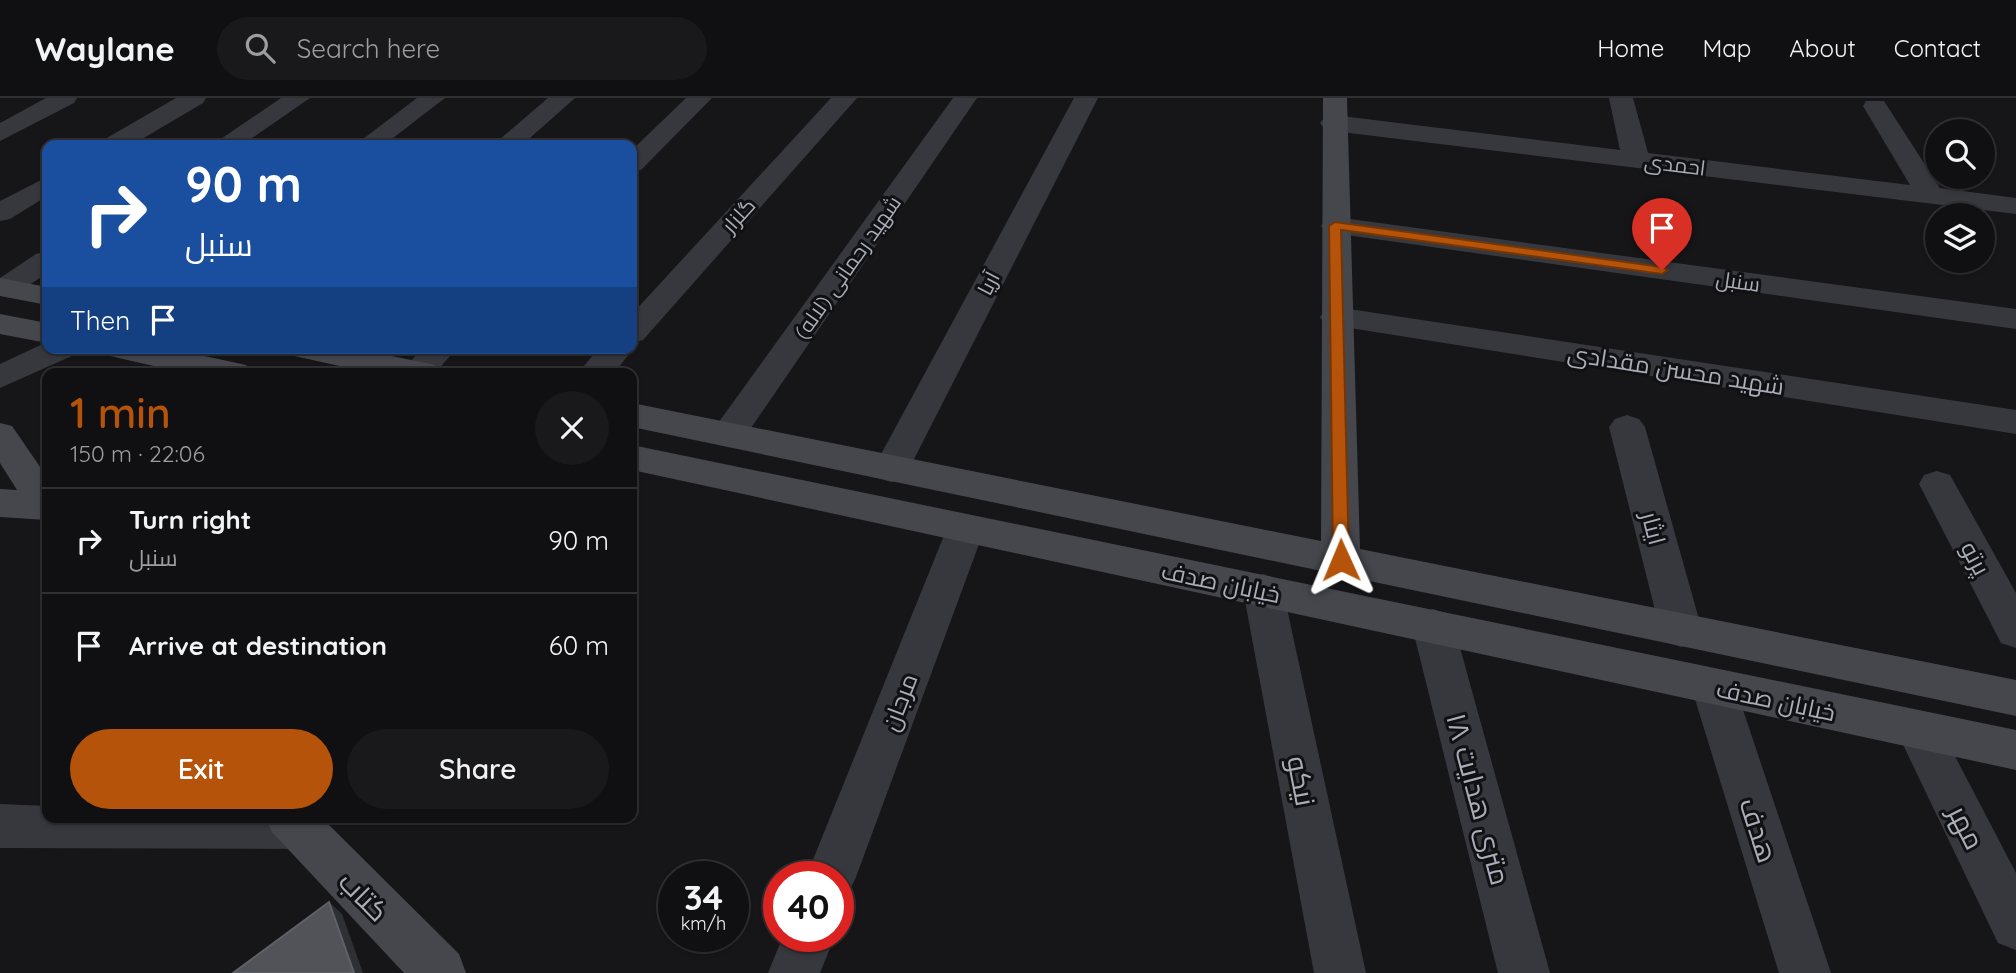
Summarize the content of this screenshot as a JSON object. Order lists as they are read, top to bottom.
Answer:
{
  "streets": {
    "main road": ["خیابان صدف", "کتاب"],
    "street": [
      "احمدی",
      "گلزار",
      "شهید رحمانی (لاله)",
      "سنبل",
      "آریا",
      "شهید محسن مقدادی",
      "ایثار",
      "پرتو",
      "مرجان",
      "نیکو",
      "۱۸ متری هدایت",
      "مهر",
      "هدف"
    ]
  },
  "crossings": [
    ["شهید رحمانی (لاله)", "خیابان صدف"],
    ["آریا", "خیابان صدف"],
    ["ایثار", "خیابان صدف"],
    ["خیابان صدف", "مرجان"],
    ["خیابان صدف", "نیکو"],
    ["خیابان صدف", "۱۸ متری هدایت"],
    ["خیابان صدف", "مهر"],
    ["خیابان صدف", "هدف"]
  ],
  "page": {
    "header": "Waylane",
    "search": "Search here",
    "nav": [
      "Home",
      "Map",
      "About",
      "Contact"
    ],
    "turn": ["90 m", "سنبل"],
    "then": "Then",
    "heading": ["1 min", "150 m · 22:06"],
    "list": [
      {
        "name": "Turn right",
        "note": "سنبل",
        "value": "90 m"
      },
      {
        "name": "Arrive at destination",
        "value": "60 m"
      }
    ],
    "buttons": ["Exit", "Share"],
    "speed": "34 km/h",
    "limit": "40"
  }
}
